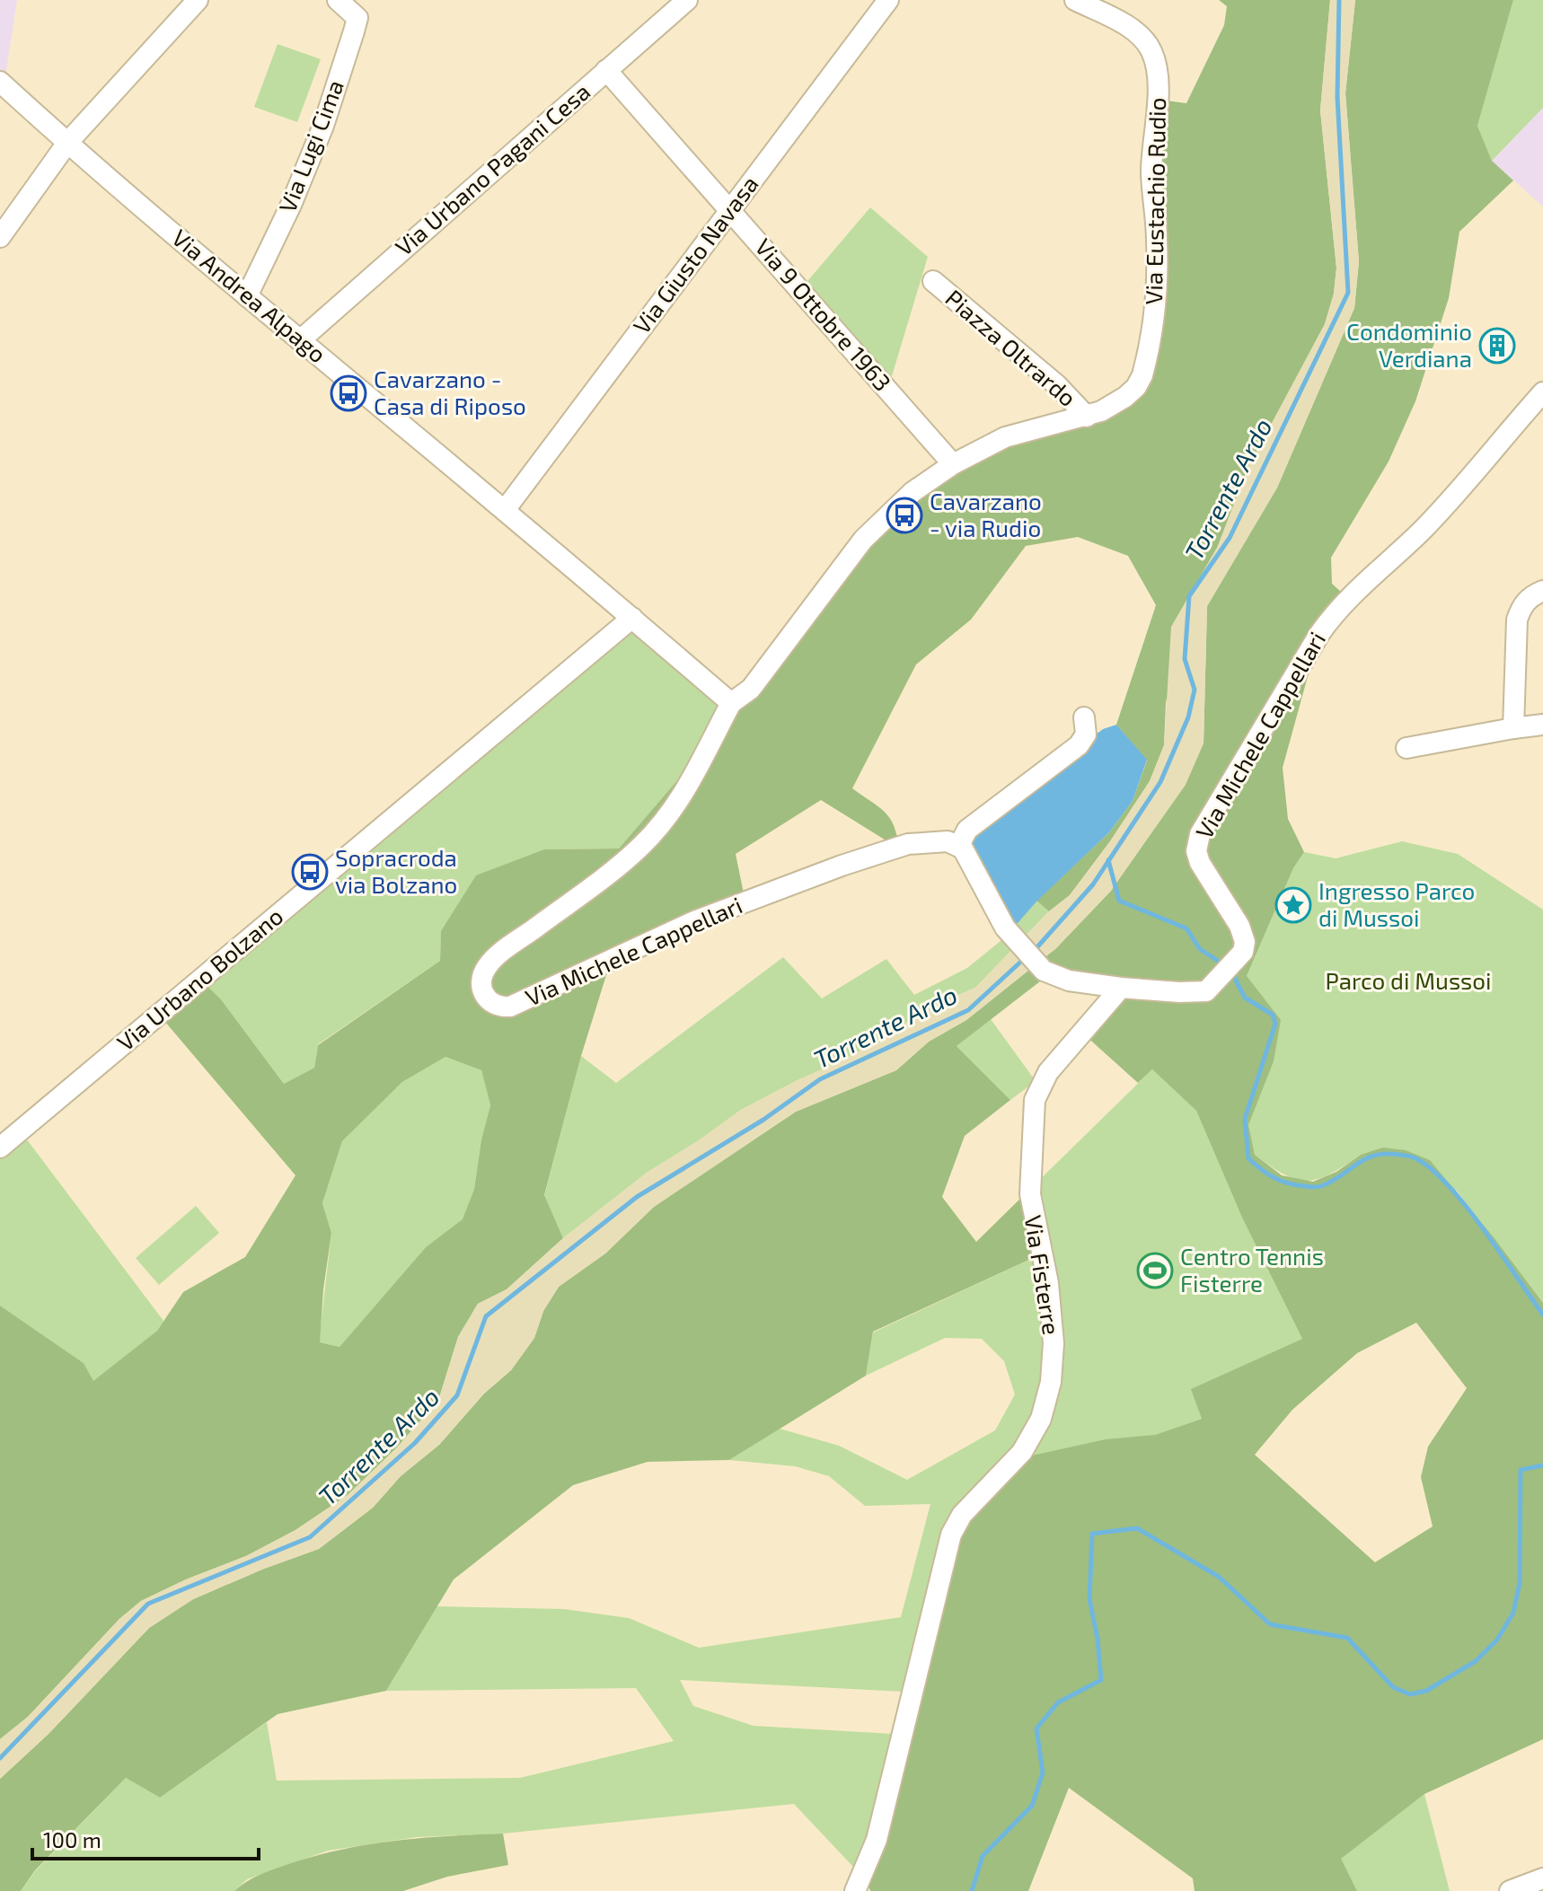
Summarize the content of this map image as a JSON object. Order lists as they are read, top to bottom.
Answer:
{
  "streets": {
    "street": [
      "Via Lugi Cima",
      "Via Urbano Pagani Cesa",
      "Via Eustachio Rudio",
      "Via Giusto Navasa",
      "Via Andrea Alpago",
      "Via 9 Ottobre 1963",
      "Piazza Oltrardo",
      "Via Michele Cappellari",
      "Via Urbano Bolzano",
      "Via Fisterre"
    ]
  },
  "crossings": [
    ["Via Lugi Cima", "Via Andrea Alpago"],
    ["Via Urbano Pagani Cesa", "Via Andrea Alpago"],
    ["Via Urbano Pagani Cesa", "Via 9 Ottobre 1963"],
    ["Via Eustachio Rudio", "Via Andrea Alpago"],
    ["Via Eustachio Rudio", "Via 9 Ottobre 1963"],
    ["Via Eustachio Rudio", "Piazza Oltrardo"],
    ["Via Eustachio Rudio", "Via Michele Cappellari"],
    ["Via Giusto Navasa", "Via Andrea Alpago"],
    ["Via Giusto Navasa", "Via 9 Ottobre 1963"],
    ["Via Andrea Alpago", "Via Michele Cappellari"],
    ["Via Andrea Alpago", "Via Urbano Bolzano"],
    ["Via Michele Cappellari", "Via Fisterre"]
  ],
  "water": ["Torrente Ardo"],
  "parks": ["Parco di Mussoi"],
  "places": {
    "building": ["Condominio Verdiana"],
    "bus stop": ["Cavarzano - Casa di Riposo", "Cavarzano - via Rudio", "Sopracroda via Bolzano"],
    "place": ["Ingresso Parco di Mussoi"],
    "sports": ["Centro Tennis Fisterre"]
  },
  "scale_bar": "100 m"
}
